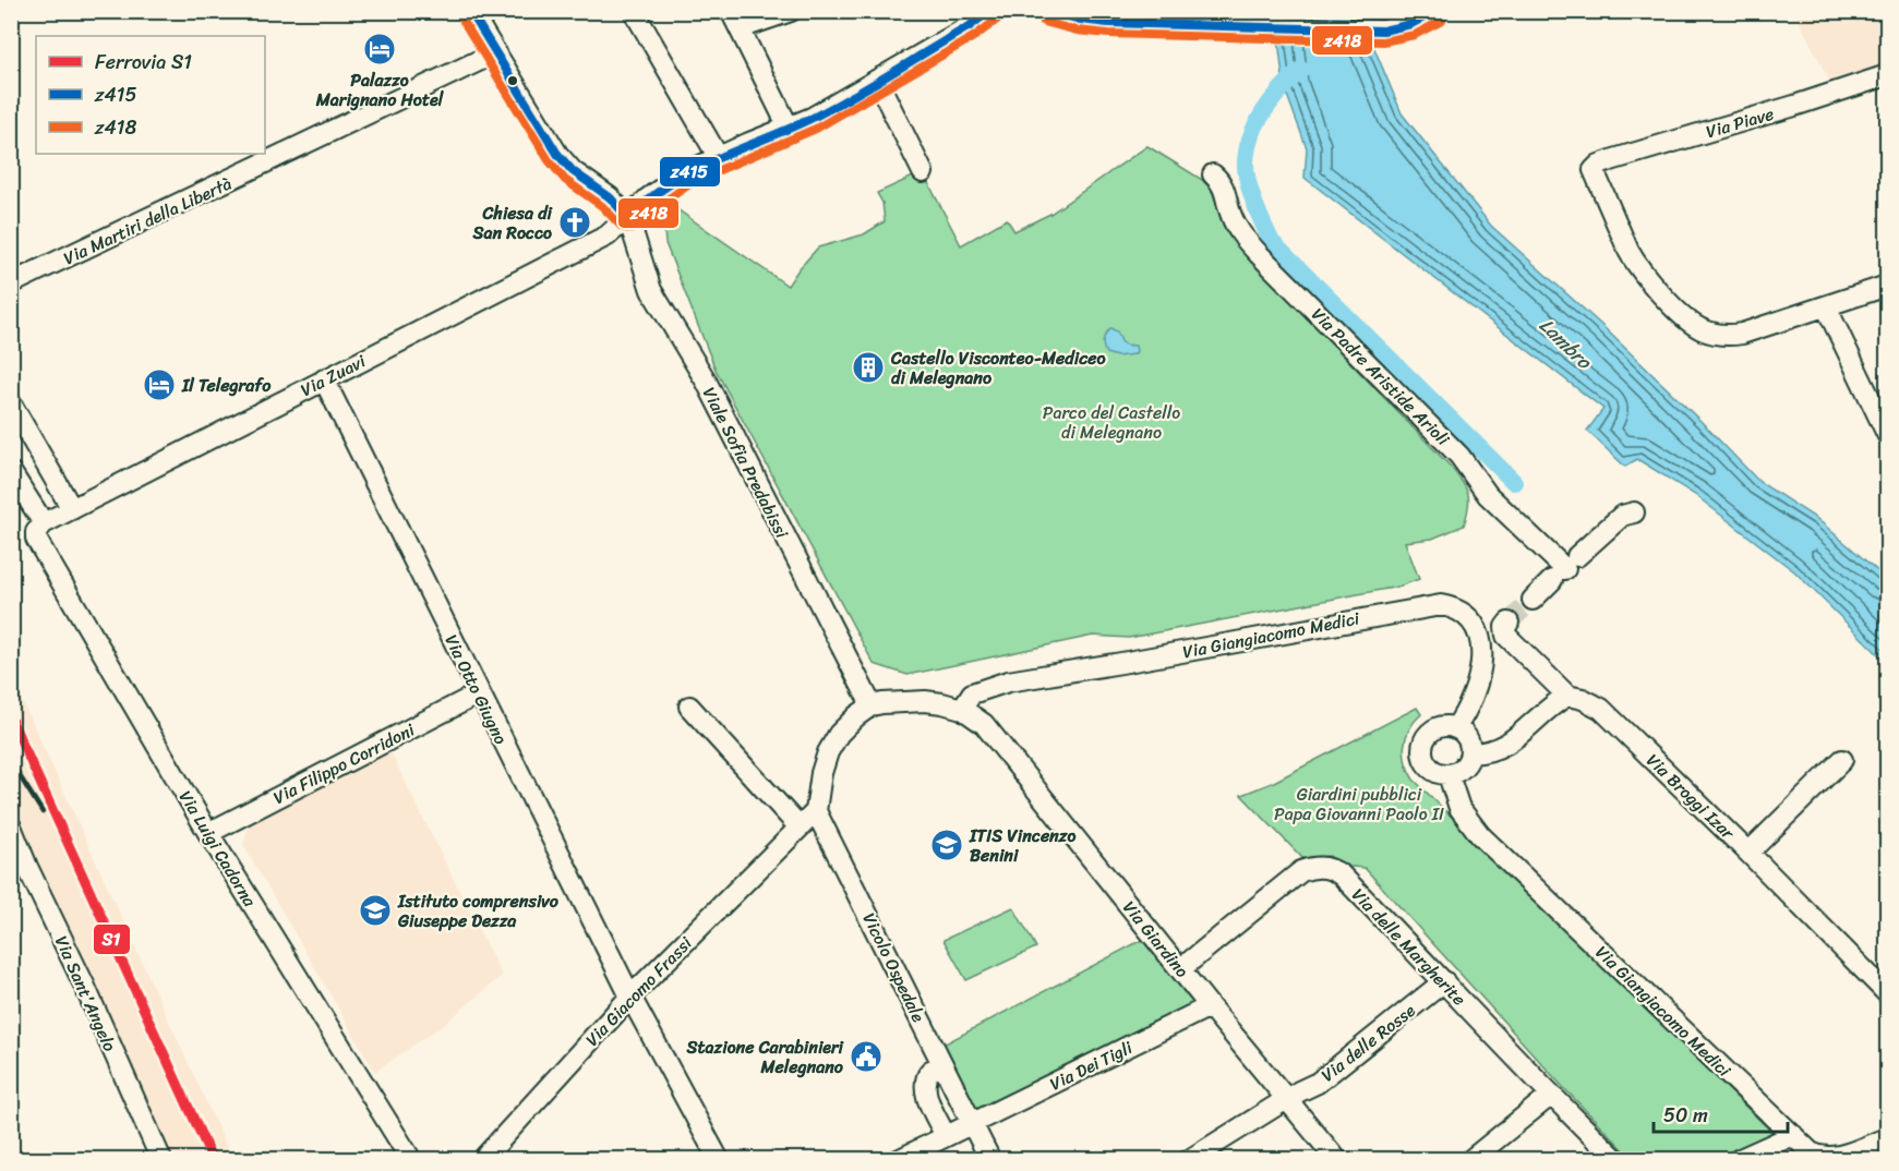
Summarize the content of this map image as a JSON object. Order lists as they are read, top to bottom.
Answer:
{
  "streets": {
    "street": [
      "Via Piave",
      "Via Martiri della Libertà",
      "Via Zuavi",
      "Via Padre Aristide Arioli",
      "Viale Sofia Predabissi",
      "Via Giangiacomo Medici",
      "Via Otto Giugno",
      "Via Filippo Corridoni",
      "Via Broggi Izar",
      "Via Luigi Cadorna",
      "Via Giardino",
      "Via delle Margherite",
      "Vicolo Ospedale",
      "Via Giacomo Frassi",
      "Via Sant'Angelo",
      "Via delle Rosse",
      "Via Dei Tigli"
    ]
  },
  "crossings": [
    ["Via Zuavi", "Viale Sofia Predabissi"],
    ["Via Zuavi", "Via Otto Giugno"],
    ["Via Zuavi", "Via Luigi Cadorna"],
    ["Via Giangiacomo Medici", "Via Giardino"],
    ["Via Otto Giugno", "Via Filippo Corridoni"],
    ["Via Otto Giugno", "Via Giacomo Frassi"],
    ["Via Filippo Corridoni", "Via Luigi Cadorna"],
    ["Via Giardino", "Via delle Margherite"],
    ["Via Giardino", "Via delle Rosse"],
    ["Via Giardino", "Via Dei Tigli"],
    ["Via delle Margherite", "Via delle Rosse"],
    ["Vicolo Ospedale", "Via Giacomo Frassi"],
    ["Vicolo Ospedale", "Via Dei Tigli"]
  ],
  "water": ["Lambro"],
  "parks": ["Parco del Castello di Melegnano", "Giardini pubblici Papa Giovanni Paolo II"],
  "places": {
    "hotel": ["Palazzo Marignano Hotel", "Il Telegrafo"],
    "church": ["Chiesa di San Rocco"],
    "building": ["Castello Visconteo-Mediceo di Melegnano"],
    "school or university": ["ITIS Vincenzo Benini", "Istituto comprensivo Giuseppe Dezza"],
    "public building": ["Stazione Carabinieri Melegnano"]
  },
  "lines": ["transit line z415", "transit line z418", "rail line S1"],
  "legend": ["Ferrovia S1", "z415", "z418"],
  "scale_bar": "50 m"
}
